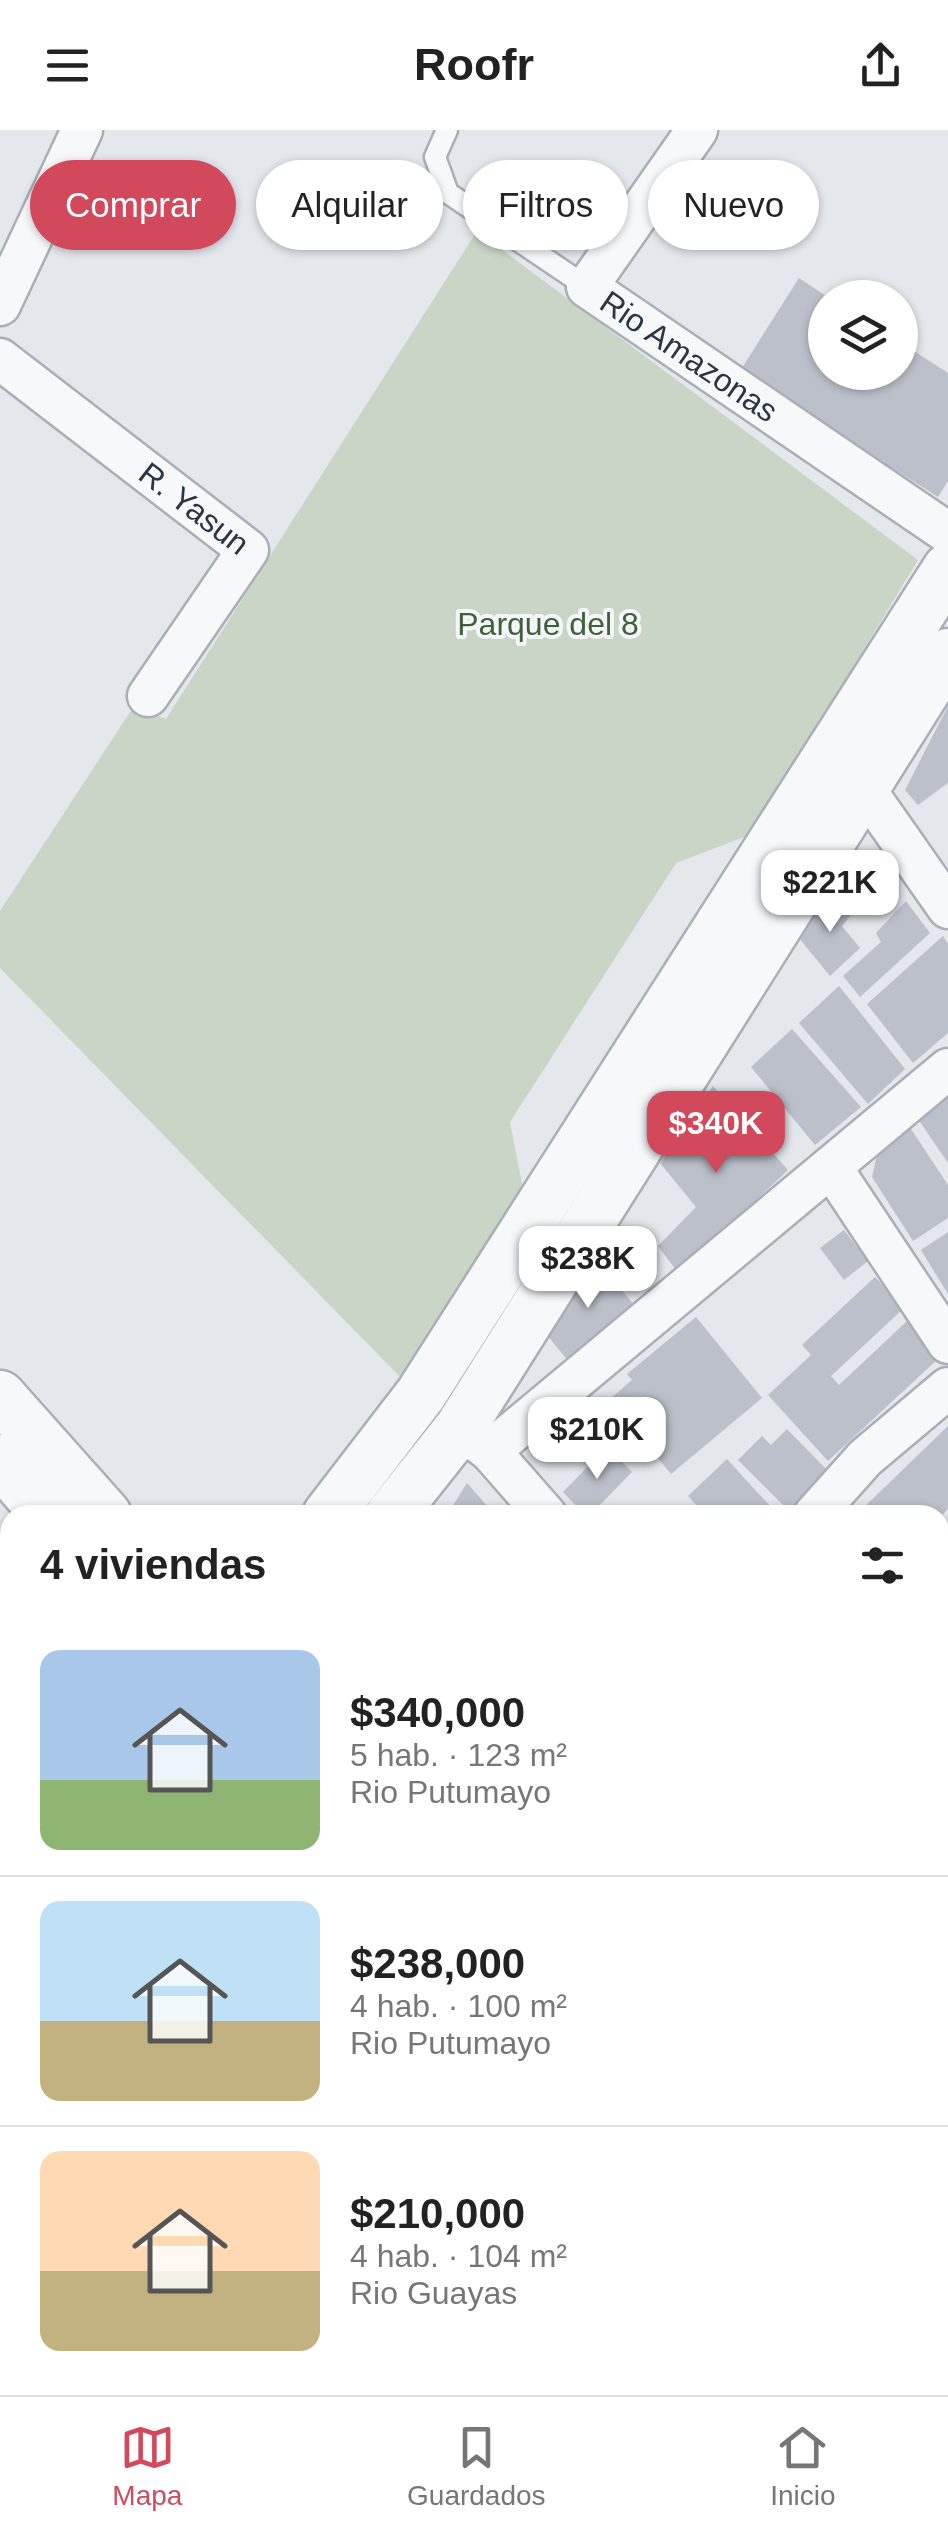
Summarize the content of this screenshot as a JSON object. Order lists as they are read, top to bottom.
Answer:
{
  "streets": {
    "street": ["Rio Amazonas", "R. Yasun"]
  },
  "parks": ["Parque del 8"],
  "page": {
    "header": "Roofr",
    "chip": [
      "Comprar",
      "Alquilar",
      "Filtros",
      "Nuevo"
    ],
    "price": [
      "$221K",
      "$340K",
      "$238K",
      "$210K"
    ],
    "heading": "4 viviendas",
    "list": [
      {
        "name": "$340,000",
        "note": "5 hab. · 123 m² · Rio Putumayo"
      },
      {
        "name": "$238,000",
        "note": "4 hab. · 100 m² · Rio Putumayo"
      },
      {
        "name": "$210,000",
        "note": "4 hab. · 104 m² · Rio Guayas"
      }
    ],
    "tabs": ["Mapa", "Guardados", "Inicio"]
  }
}
